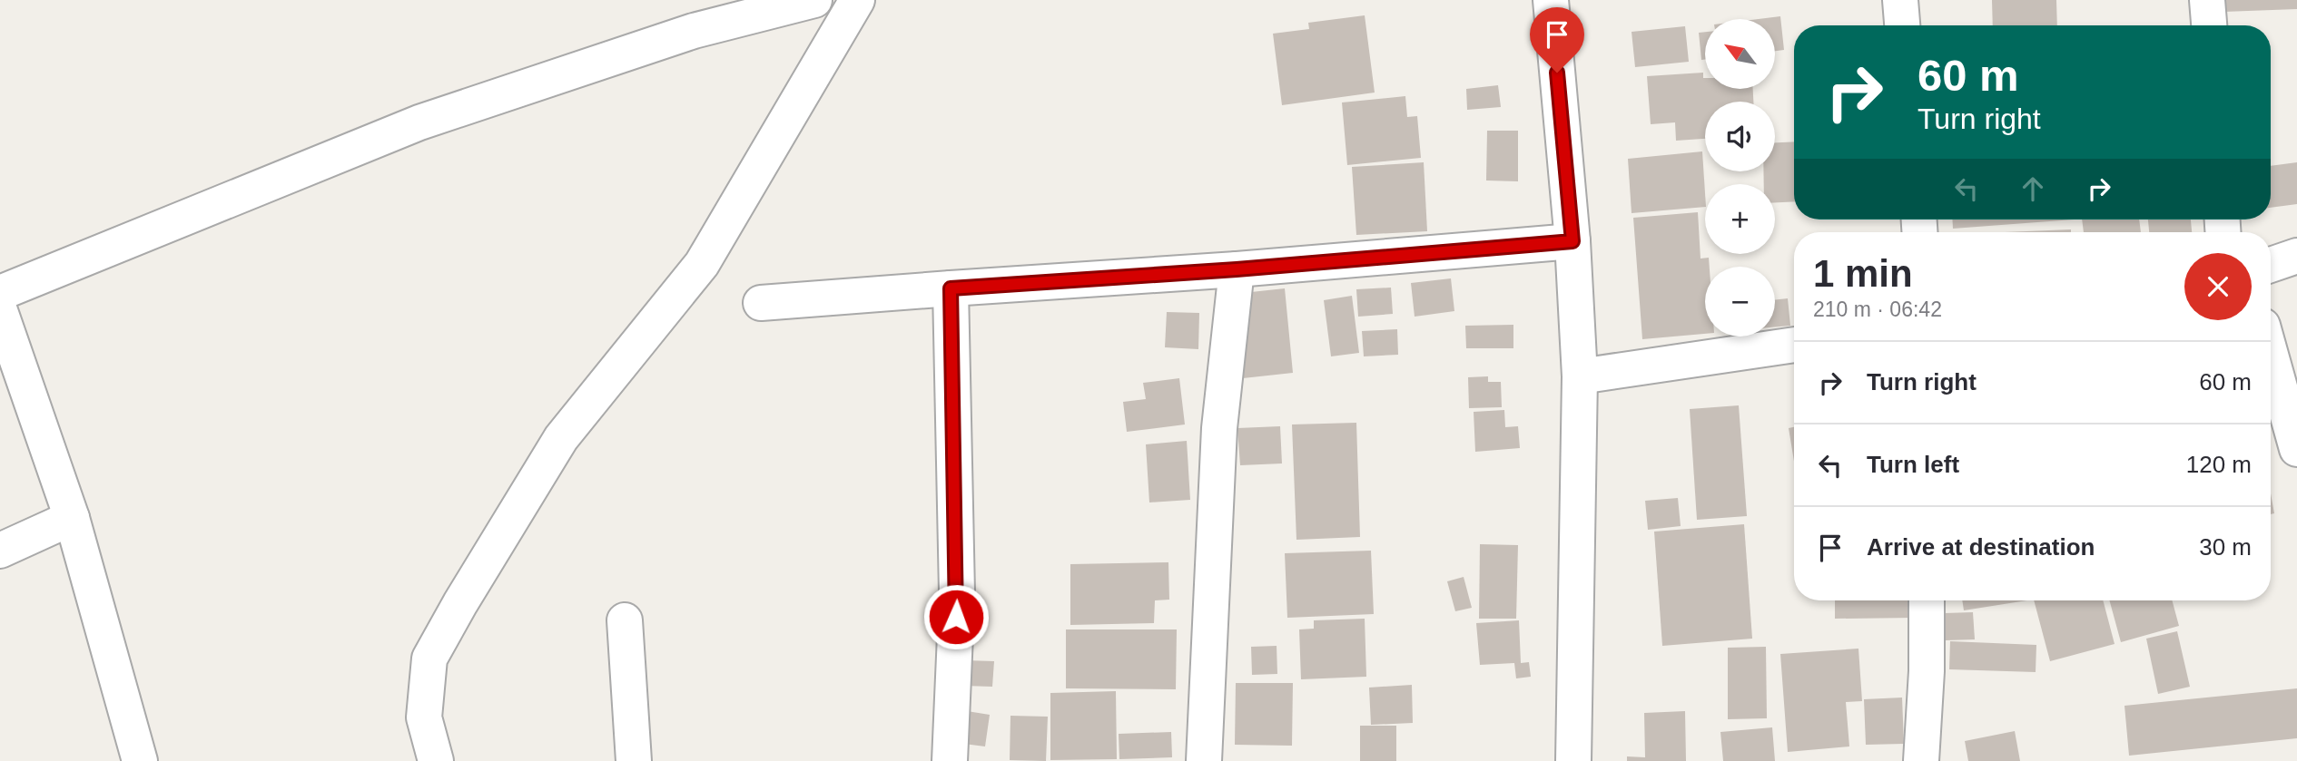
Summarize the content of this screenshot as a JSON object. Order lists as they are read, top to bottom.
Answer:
{
  "north": "top left",
  "page": {
    "map_buttons": ["+", "−"],
    "turn": ["60 m", "Turn right"],
    "heading": ["1 min", "210 m · 06:42"],
    "list": [
      {
        "name": "Turn right",
        "value": "60 m"
      },
      {
        "name": "Turn left",
        "value": "120 m"
      },
      {
        "name": "Arrive at destination",
        "value": "30 m"
      }
    ]
  }
}
